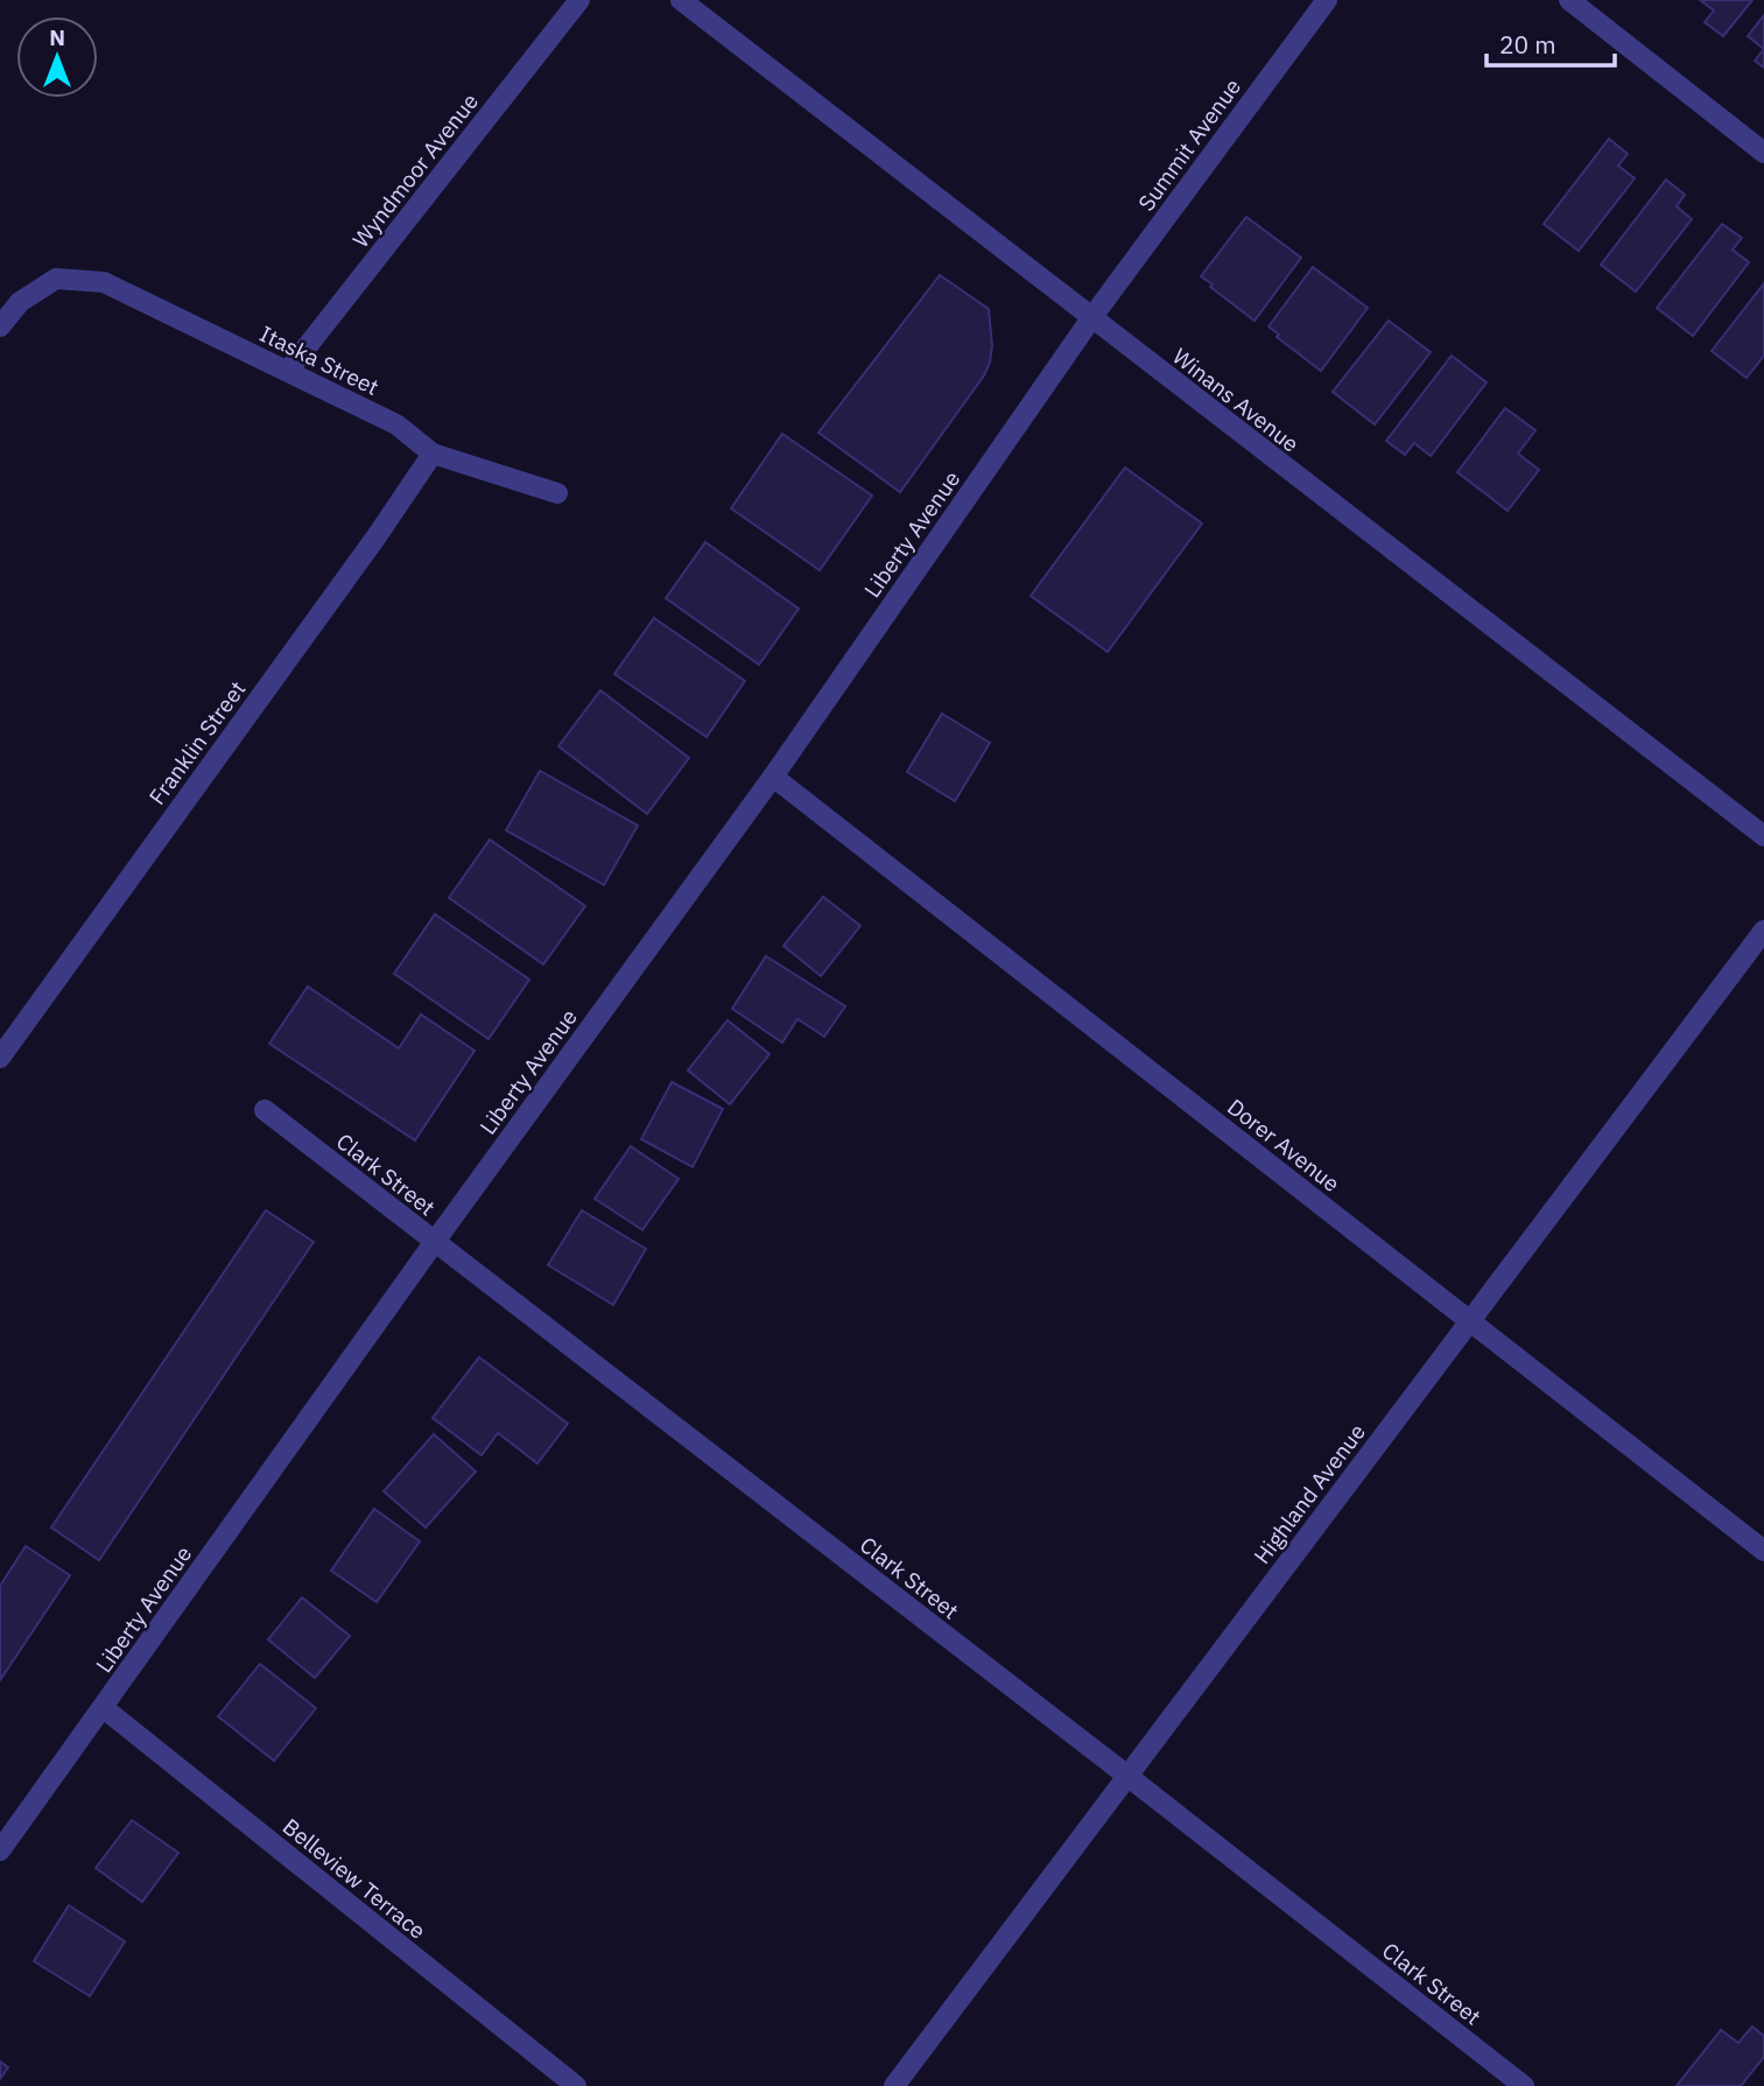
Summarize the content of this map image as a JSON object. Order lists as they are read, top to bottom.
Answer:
{
  "streets": {
    "street": [
      "Summit Avenue",
      "Wyndmoor Avenue",
      "Itaska Street",
      "Winans Avenue",
      "Liberty Avenue",
      "Franklin Street",
      "Dorer Avenue",
      "Clark Street",
      "Highland Avenue",
      "Belleview Terrace"
    ]
  },
  "crossings": [
    ["Summit Avenue", "Winans Avenue"],
    ["Summit Avenue", "Liberty Avenue"],
    ["Wyndmoor Avenue", "Itaska Street"],
    ["Itaska Street", "Franklin Street"],
    ["Winans Avenue", "Liberty Avenue"],
    ["Liberty Avenue", "Dorer Avenue"],
    ["Liberty Avenue", "Clark Street"],
    ["Liberty Avenue", "Belleview Terrace"],
    ["Dorer Avenue", "Highland Avenue"],
    ["Clark Street", "Highland Avenue"]
  ],
  "scale_bar": "20 m",
  "north": "top"
}
